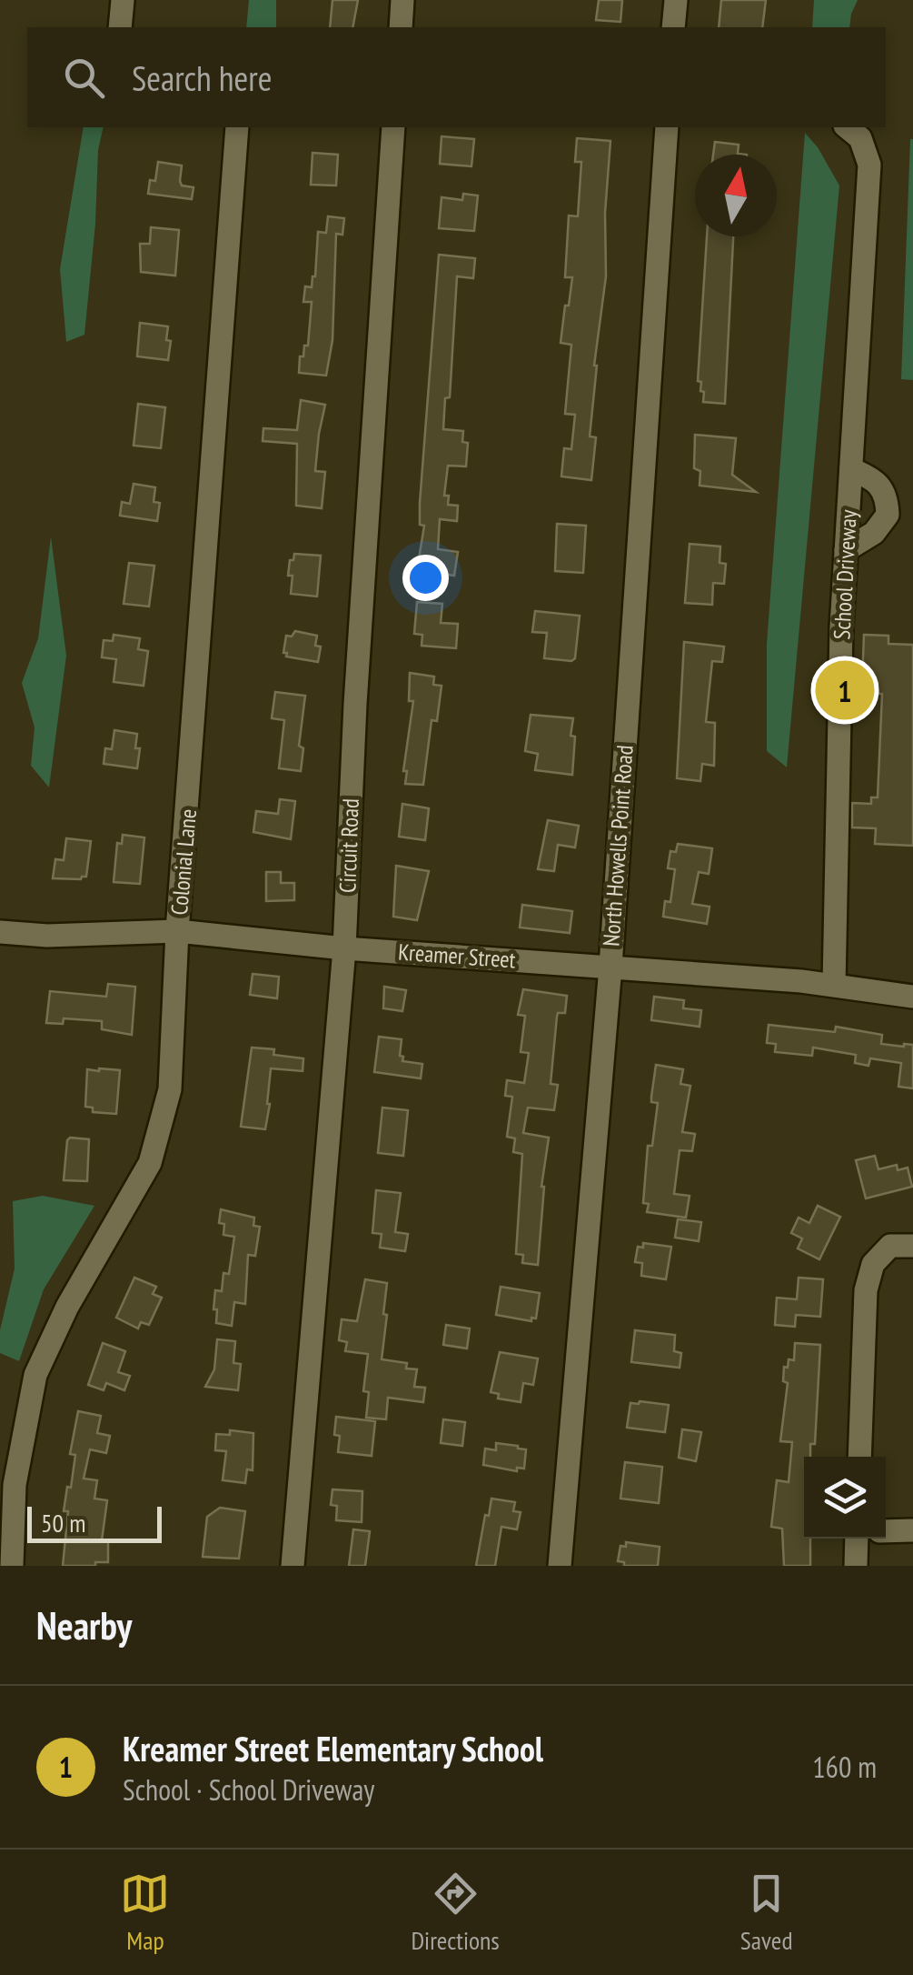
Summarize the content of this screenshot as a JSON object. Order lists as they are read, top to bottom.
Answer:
{
  "streets": {
    "street": [
      "School Driveway",
      "Circuit Road",
      "North Howells Point Road",
      "Colonial Lane",
      "Kreamer Street"
    ]
  },
  "crossings": [
    ["School Driveway", "Kreamer Street"],
    ["Circuit Road", "Kreamer Street"],
    ["North Howells Point Road", "Kreamer Street"],
    ["Colonial Lane", "Kreamer Street"]
  ],
  "scale_bar": "50 m",
  "north": "top",
  "page": {
    "search": "Search here",
    "pins": "1",
    "scale": "50 m",
    "heading": "Nearby",
    "list": [
      {
        "mark": "1",
        "name": "Kreamer Street Elementary School",
        "note": "School · School Driveway",
        "value": "160 m"
      }
    ],
    "nav": ["Map", "Directions", "Saved"]
  }
}
